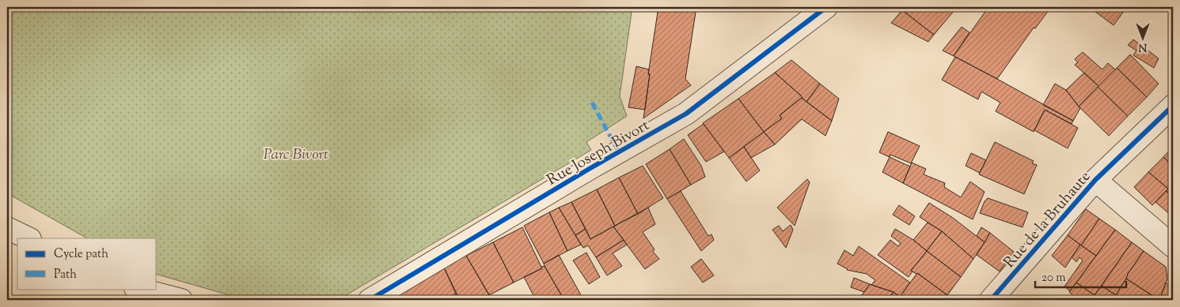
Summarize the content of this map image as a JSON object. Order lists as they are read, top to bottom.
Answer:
{
  "streets": {
    "street": ["Rue Joseph Bivort", "Rue de la Bruhaute"]
  },
  "parks": ["Parc Bivort"],
  "legend": ["Cycle path", "Path"],
  "scale_bar": "20 m",
  "north": "bottom"
}
